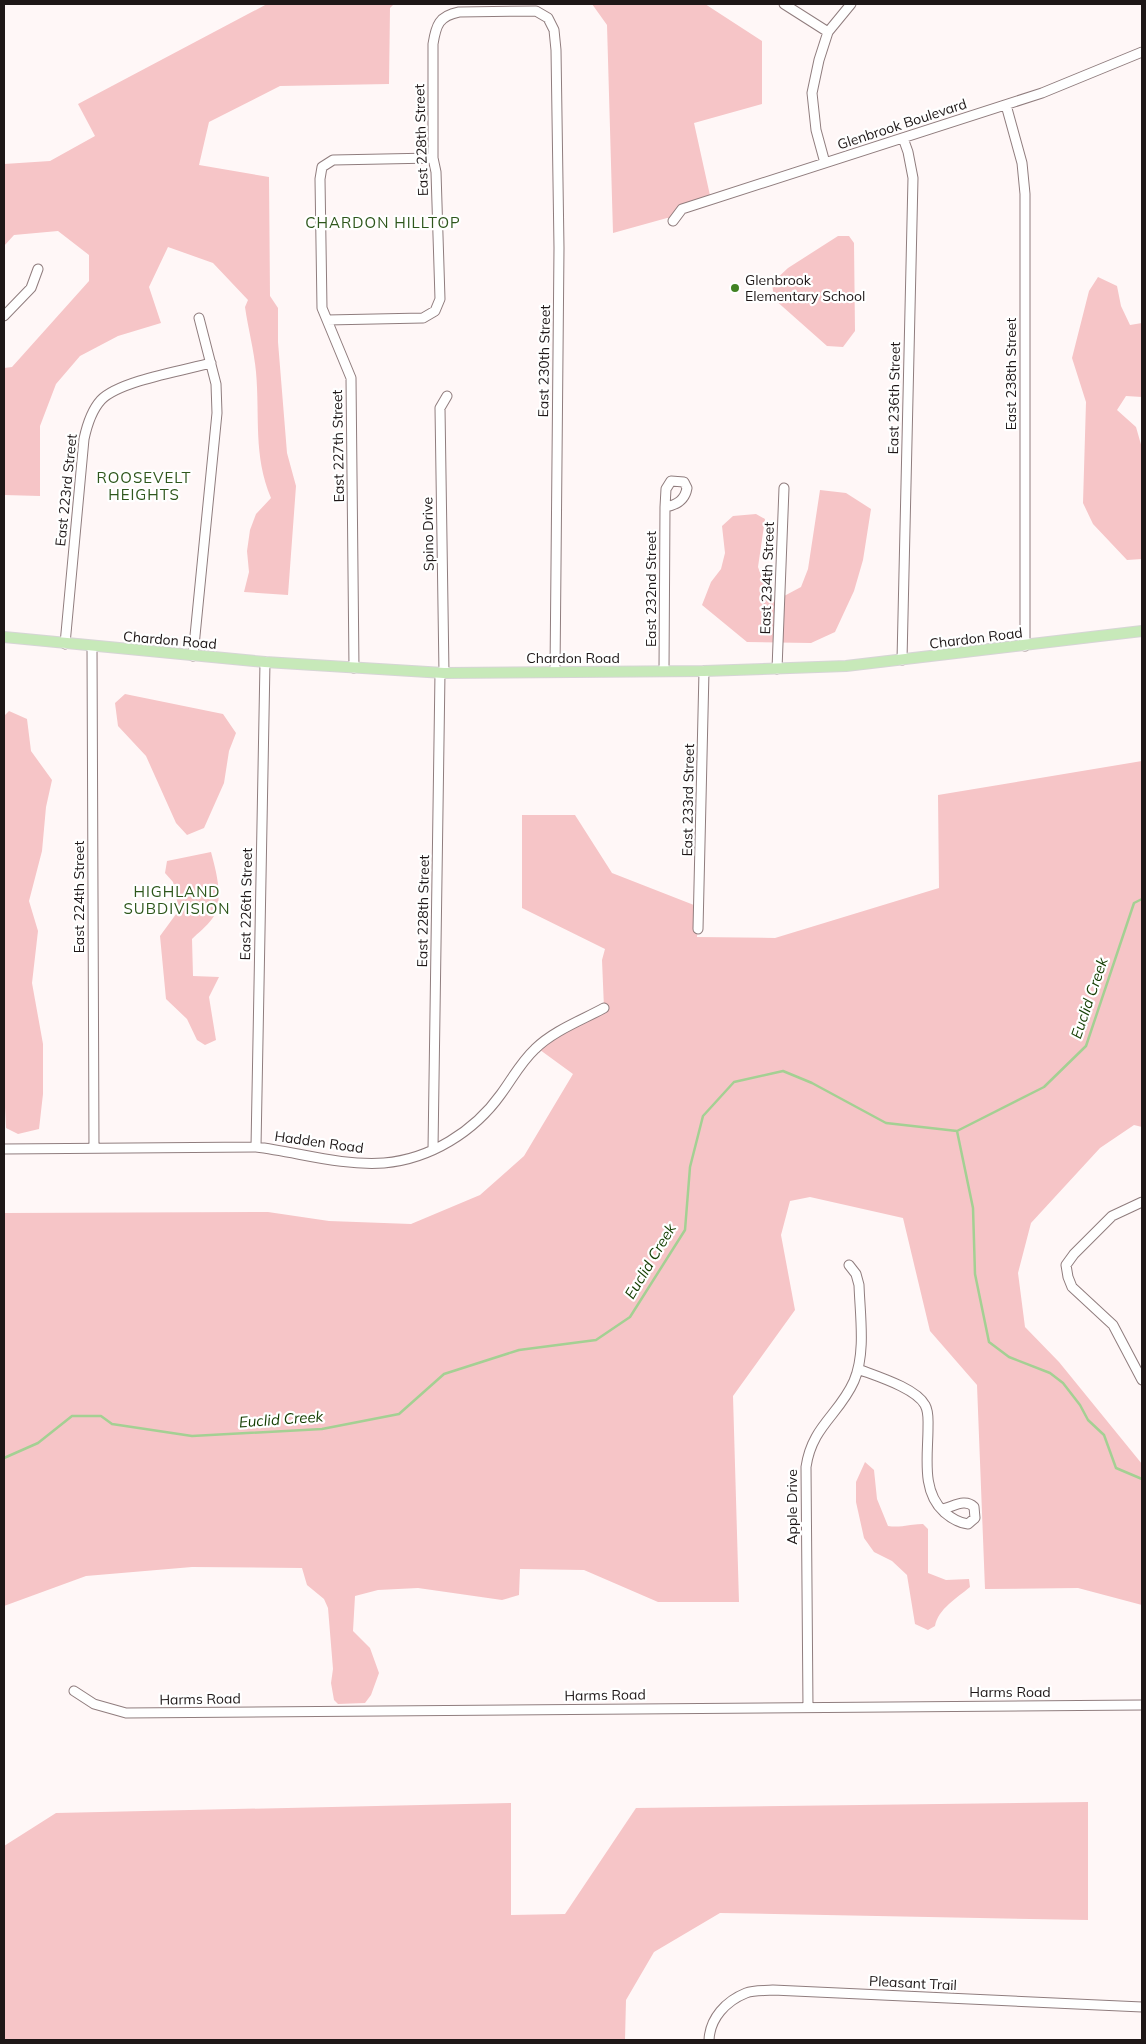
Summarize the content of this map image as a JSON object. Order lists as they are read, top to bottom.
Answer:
{
  "streets": {
    "main road": ["Chardon Road"],
    "street": [
      "Glenbrook Boulevard",
      "East 228th Street",
      "East 230th Street",
      "East 238th Street",
      "East 236th Street",
      "East 227th Street",
      "East 223rd Street",
      "Spino Drive",
      "East 234th Street",
      "East 232nd Street",
      "East 233rd Street",
      "East 224th Street",
      "East 226th Street",
      "Hadden Road",
      "Apple Drive",
      "Harms Road",
      "Pleasant Trail"
    ]
  },
  "crossings": [
    ["Glenbrook Boulevard", "East 238th Street"],
    ["Glenbrook Boulevard", "East 236th Street"],
    ["East 228th Street", "East 230th Street"],
    ["East 228th Street", "East 227th Street"],
    ["East 228th Street", "Spino Drive"],
    ["East 228th Street", "Chardon Road"],
    ["East 228th Street", "Hadden Road"],
    ["East 230th Street", "Chardon Road"],
    ["East 238th Street", "Chardon Road"],
    ["East 236th Street", "Chardon Road"],
    ["East 227th Street", "Chardon Road"],
    ["East 223rd Street", "Chardon Road"],
    ["Spino Drive", "Chardon Road"],
    ["East 234th Street", "Chardon Road"],
    ["East 232nd Street", "Chardon Road"],
    ["Chardon Road", "East 233rd Street"],
    ["Chardon Road", "East 224th Street"],
    ["Chardon Road", "East 226th Street"],
    ["East 224th Street", "Hadden Road"],
    ["East 226th Street", "Hadden Road"],
    ["Apple Drive", "Harms Road"]
  ],
  "districts": ["CHARDON HILLTOP", "ROOSEVELT HEIGHTS", "HIGHLAND SUBDIVISION"],
  "water": ["Euclid Creek"],
  "places": ["Glenbrook Elementary School"]
}
